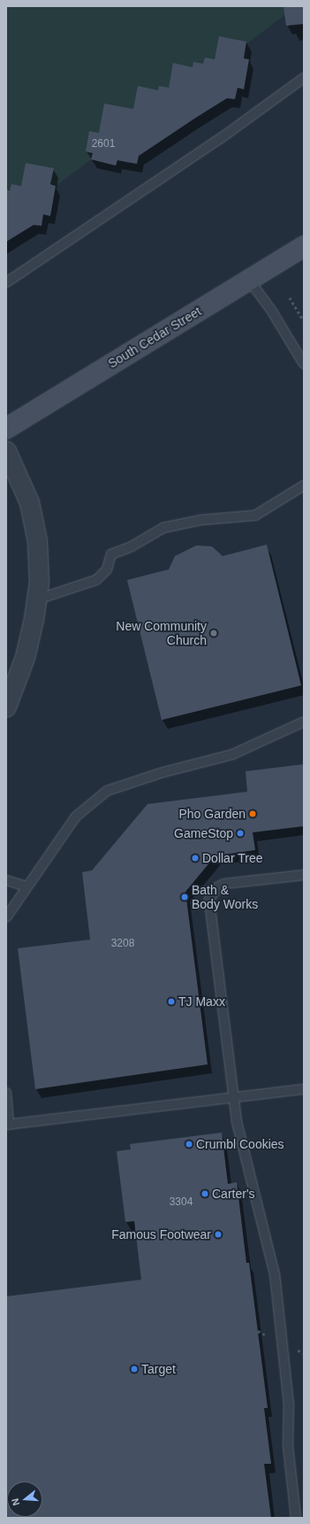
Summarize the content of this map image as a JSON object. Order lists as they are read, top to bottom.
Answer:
{
  "streets": {
    "main road": ["South Cedar Street"]
  },
  "places": [
    "New Community Church",
    "Pho Garden",
    "GameStop",
    "Dollar Tree",
    "Bath & Body Works",
    "TJ Maxx",
    "Crumbl Cookies",
    "Carter's",
    "Famous Footwear",
    "Target"
  ],
  "house_numbers": ["2601", "3208", "3304"],
  "north": "left"
}
